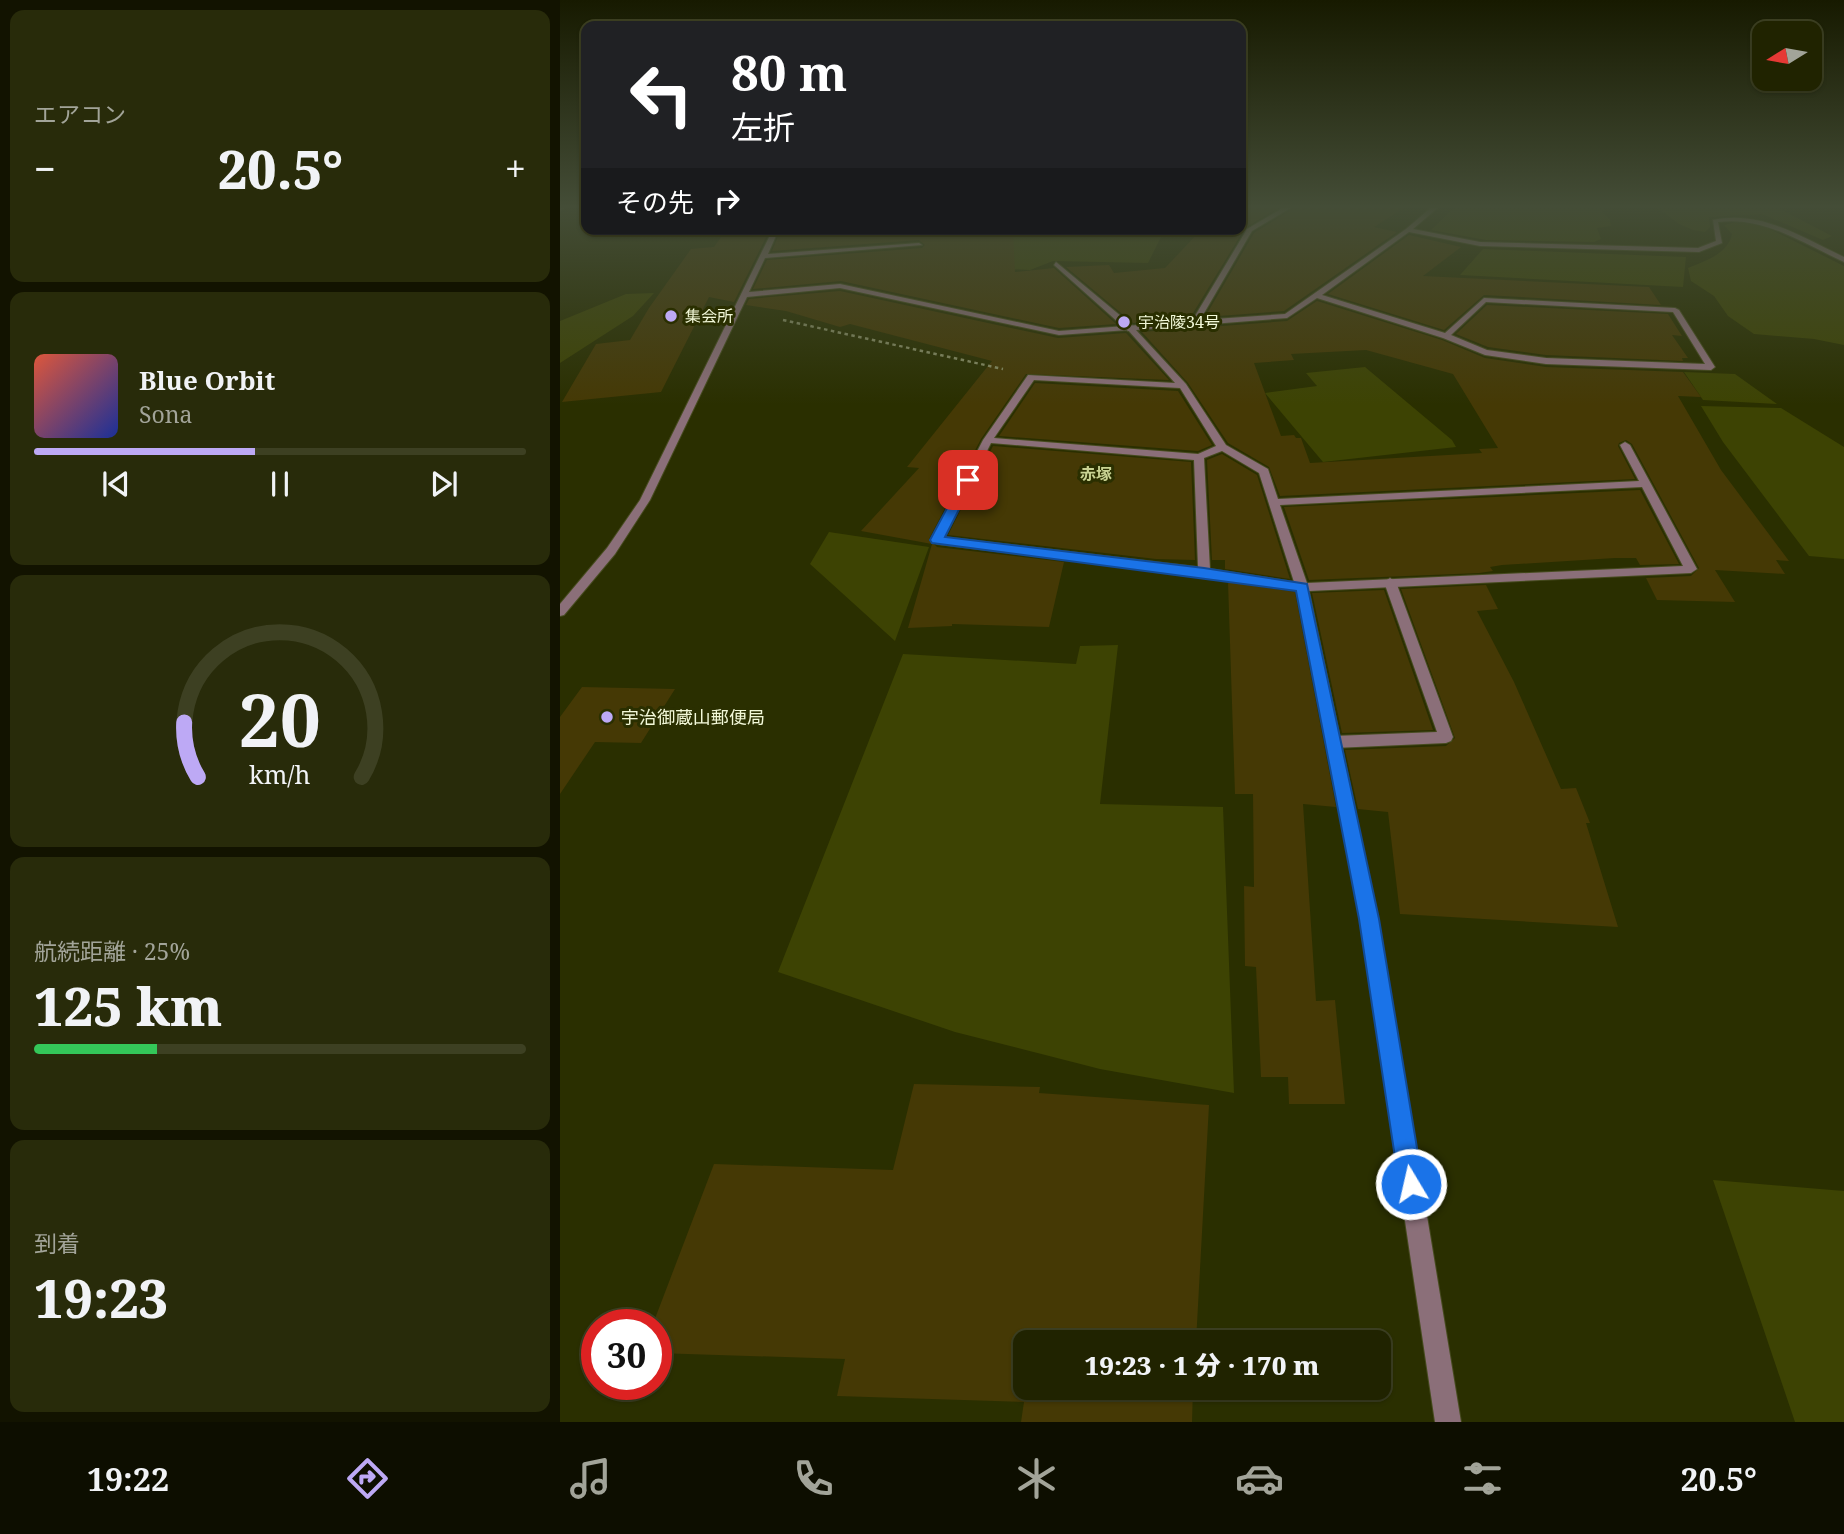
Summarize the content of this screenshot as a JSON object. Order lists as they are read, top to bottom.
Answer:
{
  "districts": ["赤塚"],
  "places": ["集会所", "宇治陵34号", "宇治御蔵山郵便局"],
  "north": "left",
  "page": {
    "tile": [
      "エアコン",
      ["航続距離 · 25%", "125 km"],
      ["到着", "19:23"]
    ],
    "turn": ["80 m", "左折"],
    "heat": ["−", "20.5°", "+"],
    "then": "その先",
    "song": ["Blue Orbit", "Sona"],
    "limit": "30",
    "trip": "19:23 · 1 分 · 170 m",
    "tabs": ["19:22", "20.5°"],
    "gauge": ["20", "km/h"]
  }
}
